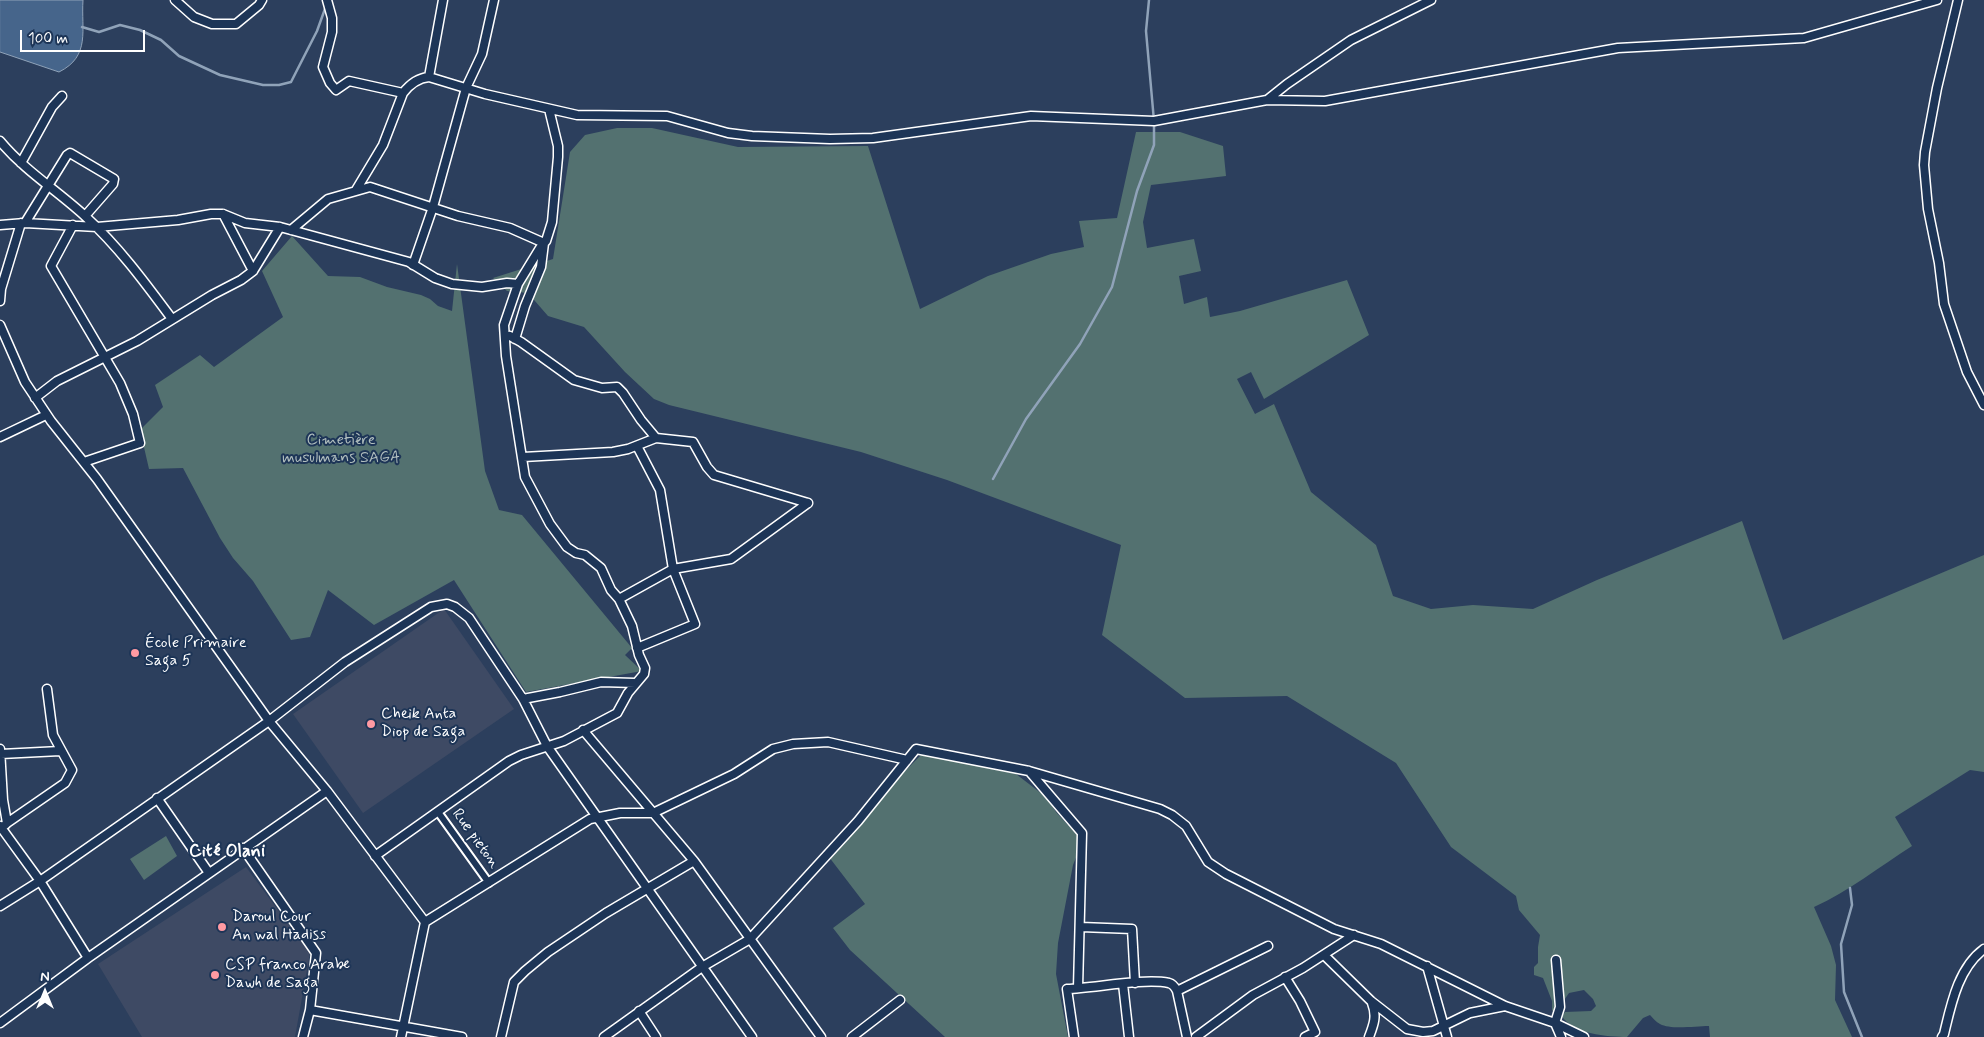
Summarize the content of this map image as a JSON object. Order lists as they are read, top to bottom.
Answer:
{
  "streets": {
    "street": ["Rue pieton"]
  },
  "districts": ["Cité Olani"],
  "parks": ["Cimetière musulmans SAGA"],
  "places": [
    "École Primaire Saga 5",
    "Cheik Anta Diop de Saga",
    "Daroul Cour An wal Hadiss",
    "CSP franco Arabe Dawh de Saga"
  ],
  "scale_bar": "100 m",
  "north": "top"
}
